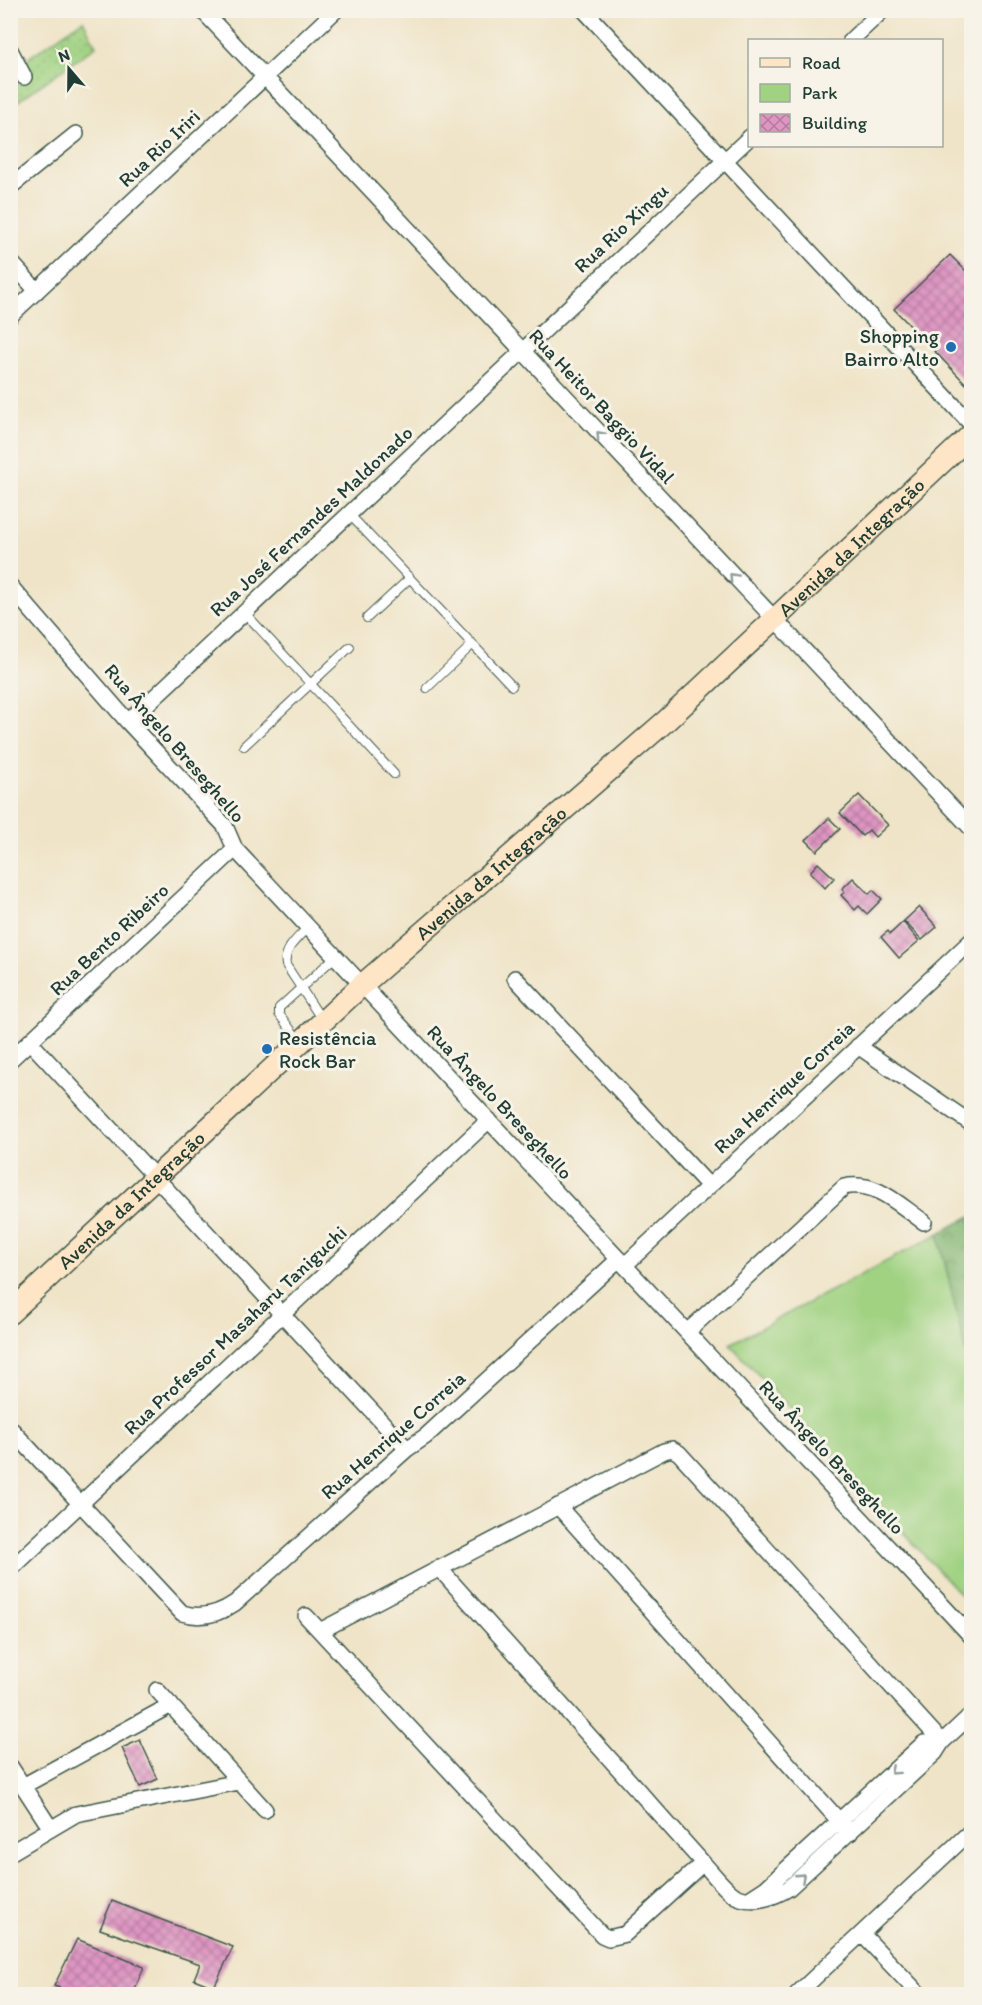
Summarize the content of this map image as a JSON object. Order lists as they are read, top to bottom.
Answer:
{
  "streets": {
    "main road": ["Avenida da Integração"],
    "street": [
      "Rua Rio Iriri",
      "Rua Rio Xingu",
      "Rua Heitor Baggio Vidal",
      "Rua José Fernandes Maldonado",
      "Rua Ângelo Breseghello",
      "Rua Bento Ribeiro",
      "Rua Henrique Correia",
      "Rua Professor Masaharu Taniguchi"
    ]
  },
  "crossings": [
    ["Rua Rio Iriri", "Rua Heitor Baggio Vidal"],
    ["Rua Rio Xingu", "Rua Heitor Baggio Vidal"],
    ["Rua Rio Xingu", "Rua José Fernandes Maldonado"],
    ["Rua Heitor Baggio Vidal", "Rua José Fernandes Maldonado"],
    ["Rua Heitor Baggio Vidal", "Avenida da Integração"],
    ["Rua José Fernandes Maldonado", "Rua Ângelo Breseghello"],
    ["Avenida da Integração", "Rua Ângelo Breseghello"],
    ["Rua Ângelo Breseghello", "Rua Bento Ribeiro"],
    ["Rua Ângelo Breseghello", "Rua Henrique Correia"],
    ["Rua Ângelo Breseghello", "Rua Professor Masaharu Taniguchi"],
    ["Rua Henrique Correia", "Rua Professor Masaharu Taniguchi"]
  ],
  "places": ["Shopping Bairro Alto", "Resistência Rock Bar"],
  "legend": ["Road", "Park", "Building"],
  "north": "top"
}
